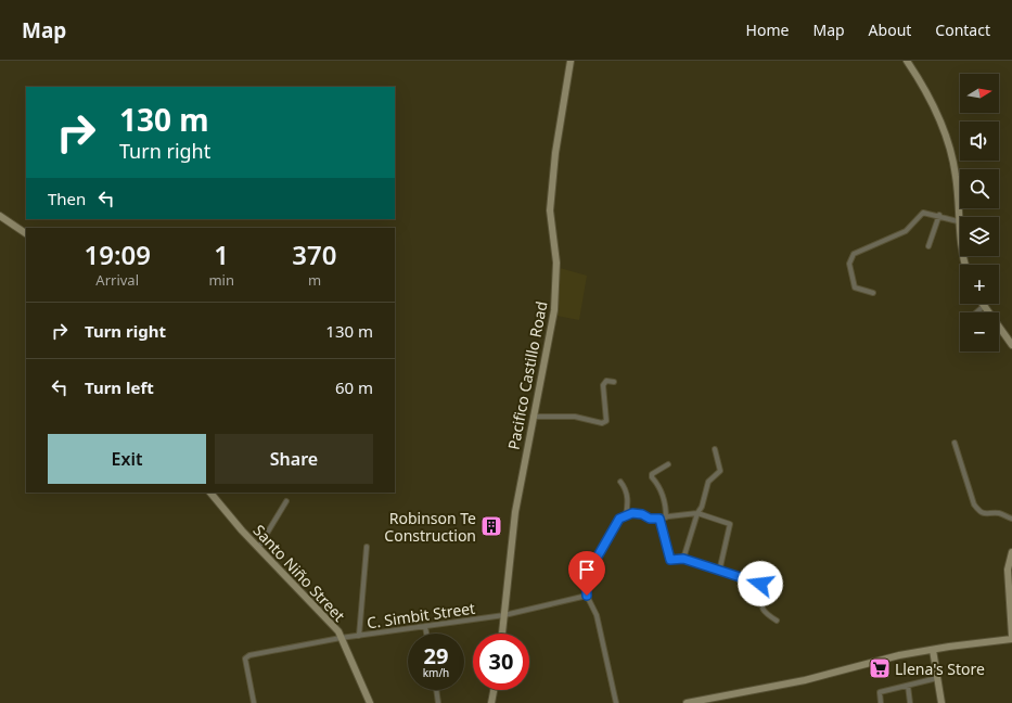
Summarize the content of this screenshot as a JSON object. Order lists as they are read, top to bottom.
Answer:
{
  "streets": {
    "main road": ["Pacifico Castillo Road", "Santo Niño Street"],
    "street": ["C. Simbit Street"]
  },
  "crossings": [
    ["Pacifico Castillo Road", "C. Simbit Street"],
    ["Santo Niño Street", "C. Simbit Street"]
  ],
  "places": {
    "building": ["Robinson Te Construction"],
    "supermarket": ["Llena's Store"]
  },
  "north": "right",
  "page": {
    "header": "Map",
    "nav": [
      "Home",
      "Map",
      "About",
      "Contact"
    ],
    "map_buttons": ["+", "−"],
    "turn": ["130 m", "Turn right"],
    "then": "Then",
    "eta": [
      "19:09",
      "Arrival",
      "1",
      "min",
      "370",
      "m"
    ],
    "list": [
      {
        "name": "Turn right",
        "value": "130 m"
      },
      {
        "name": "Turn left",
        "value": "60 m"
      }
    ],
    "buttons": ["Exit", "Share"],
    "speed": "29 km/h",
    "limit": "30"
  }
}
